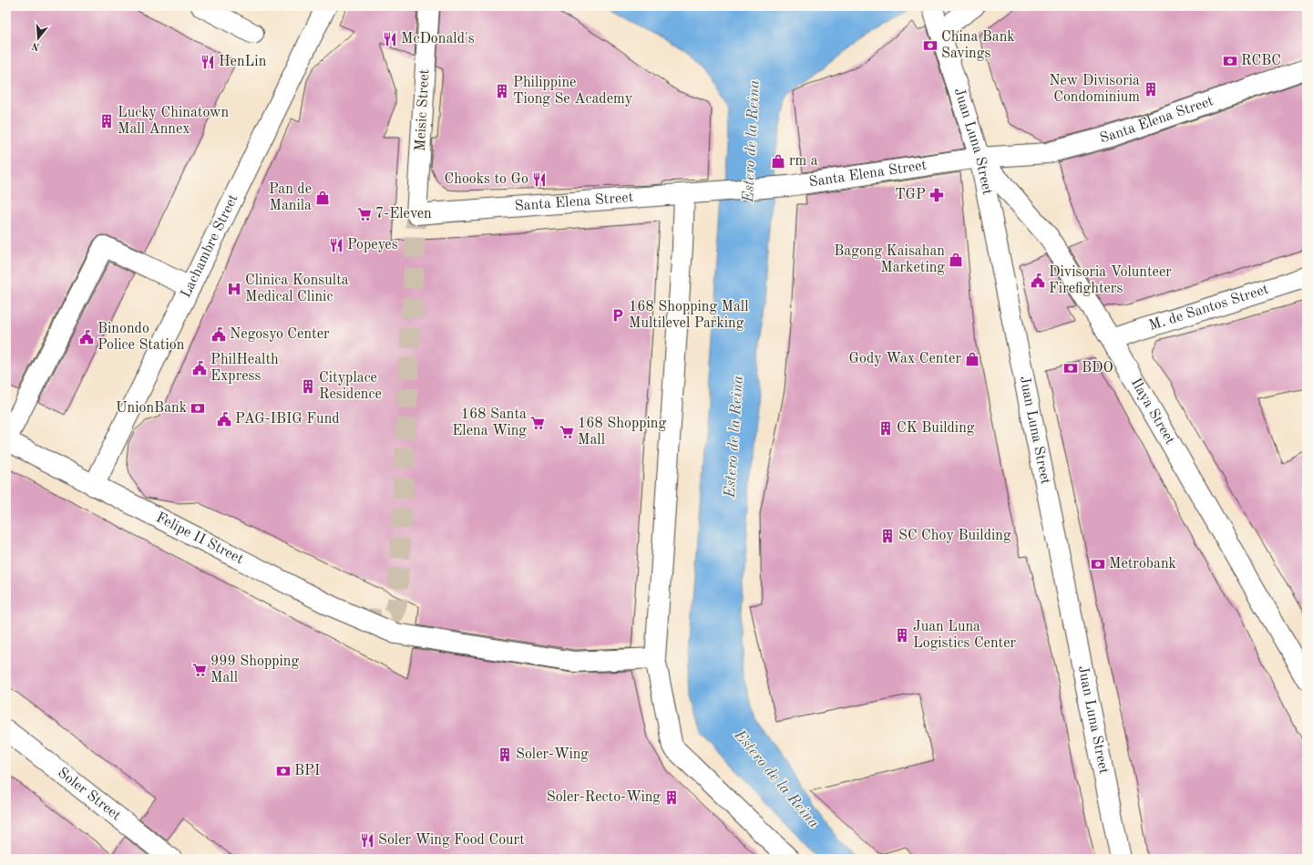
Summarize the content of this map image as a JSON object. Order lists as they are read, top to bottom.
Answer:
{
  "streets": {
    "street": [
      "Meisic Street",
      "Santa Elena Street",
      "Juan Luna Street",
      "Lachambre Street",
      "M. de Santos Street",
      "Ilaya Street",
      "Felipe II Street",
      "Soler Street"
    ]
  },
  "crossings": [
    ["Meisic Street", "Santa Elena Street"],
    ["Santa Elena Street", "Juan Luna Street"],
    ["Santa Elena Street", "Ilaya Street"],
    ["Juan Luna Street", "Ilaya Street"],
    ["Lachambre Street", "Felipe II Street"],
    ["M. de Santos Street", "Ilaya Street"]
  ],
  "water": ["Estero de la Reina"],
  "places": {
    "restaurant": [
      "McDonald's",
      "HenLin",
      "Chooks to Go",
      "Popeyes",
      "Soler Wing Food Court"
    ],
    "bank": [
      "China Bank Savings",
      "RCBC",
      "BDO",
      "UnionBank",
      "Metrobank",
      "BPI"
    ],
    "building": [
      "New Divisoria Condominium",
      "Philippine Tiong Se Academy",
      "Lucky Chinatown Mall Annex",
      "Cityplace Residence",
      "CK Building",
      "SC Choy Building",
      "Juan Luna Logistics Center",
      "Soler-Wing",
      "Soler-Recto-Wing"
    ],
    "shop": [
      "rm a",
      "Pan de Manila",
      "Bagong Kaisahan Marketing",
      "Gody Wax Center"
    ],
    "pharmacy": ["TGP"],
    "supermarket": [
      "7-Eleven",
      "168 Santa Elena Wing",
      "168 Shopping Mall",
      "999 Shopping Mall"
    ],
    "public building": [
      "Divisoria Volunteer Firefighters",
      "Negosyo Center",
      "Binondo Police Station",
      "PhilHealth Express",
      "PAG-IBIG Fund"
    ],
    "hospital": ["Clinica Konsulta Medical Clinic"],
    "parking": ["168 Shopping Mall Multilevel Parking"]
  },
  "north": "bottom"
}
